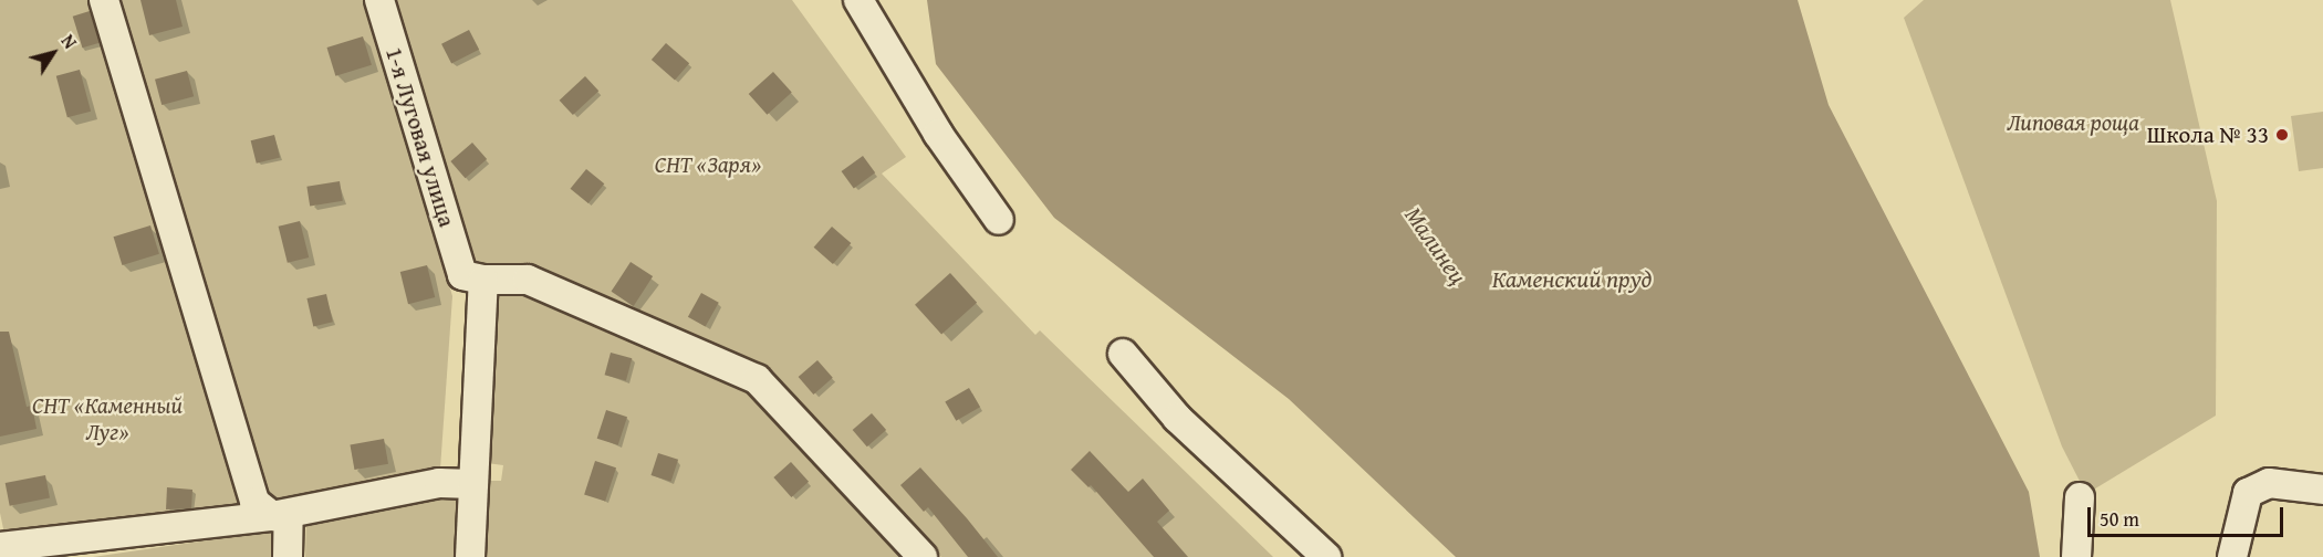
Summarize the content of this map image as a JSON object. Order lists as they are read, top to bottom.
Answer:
{
  "streets": {
    "street": ["1-я Луговая улица"]
  },
  "water": ["Малинец", "Каменский пруд"],
  "parks": ["Липовая роща", "СНТ «Заря»", "СНТ «Каменный Луг»"],
  "places": ["Школа № 33"],
  "scale_bar": "50 m",
  "north": "top right"
}
